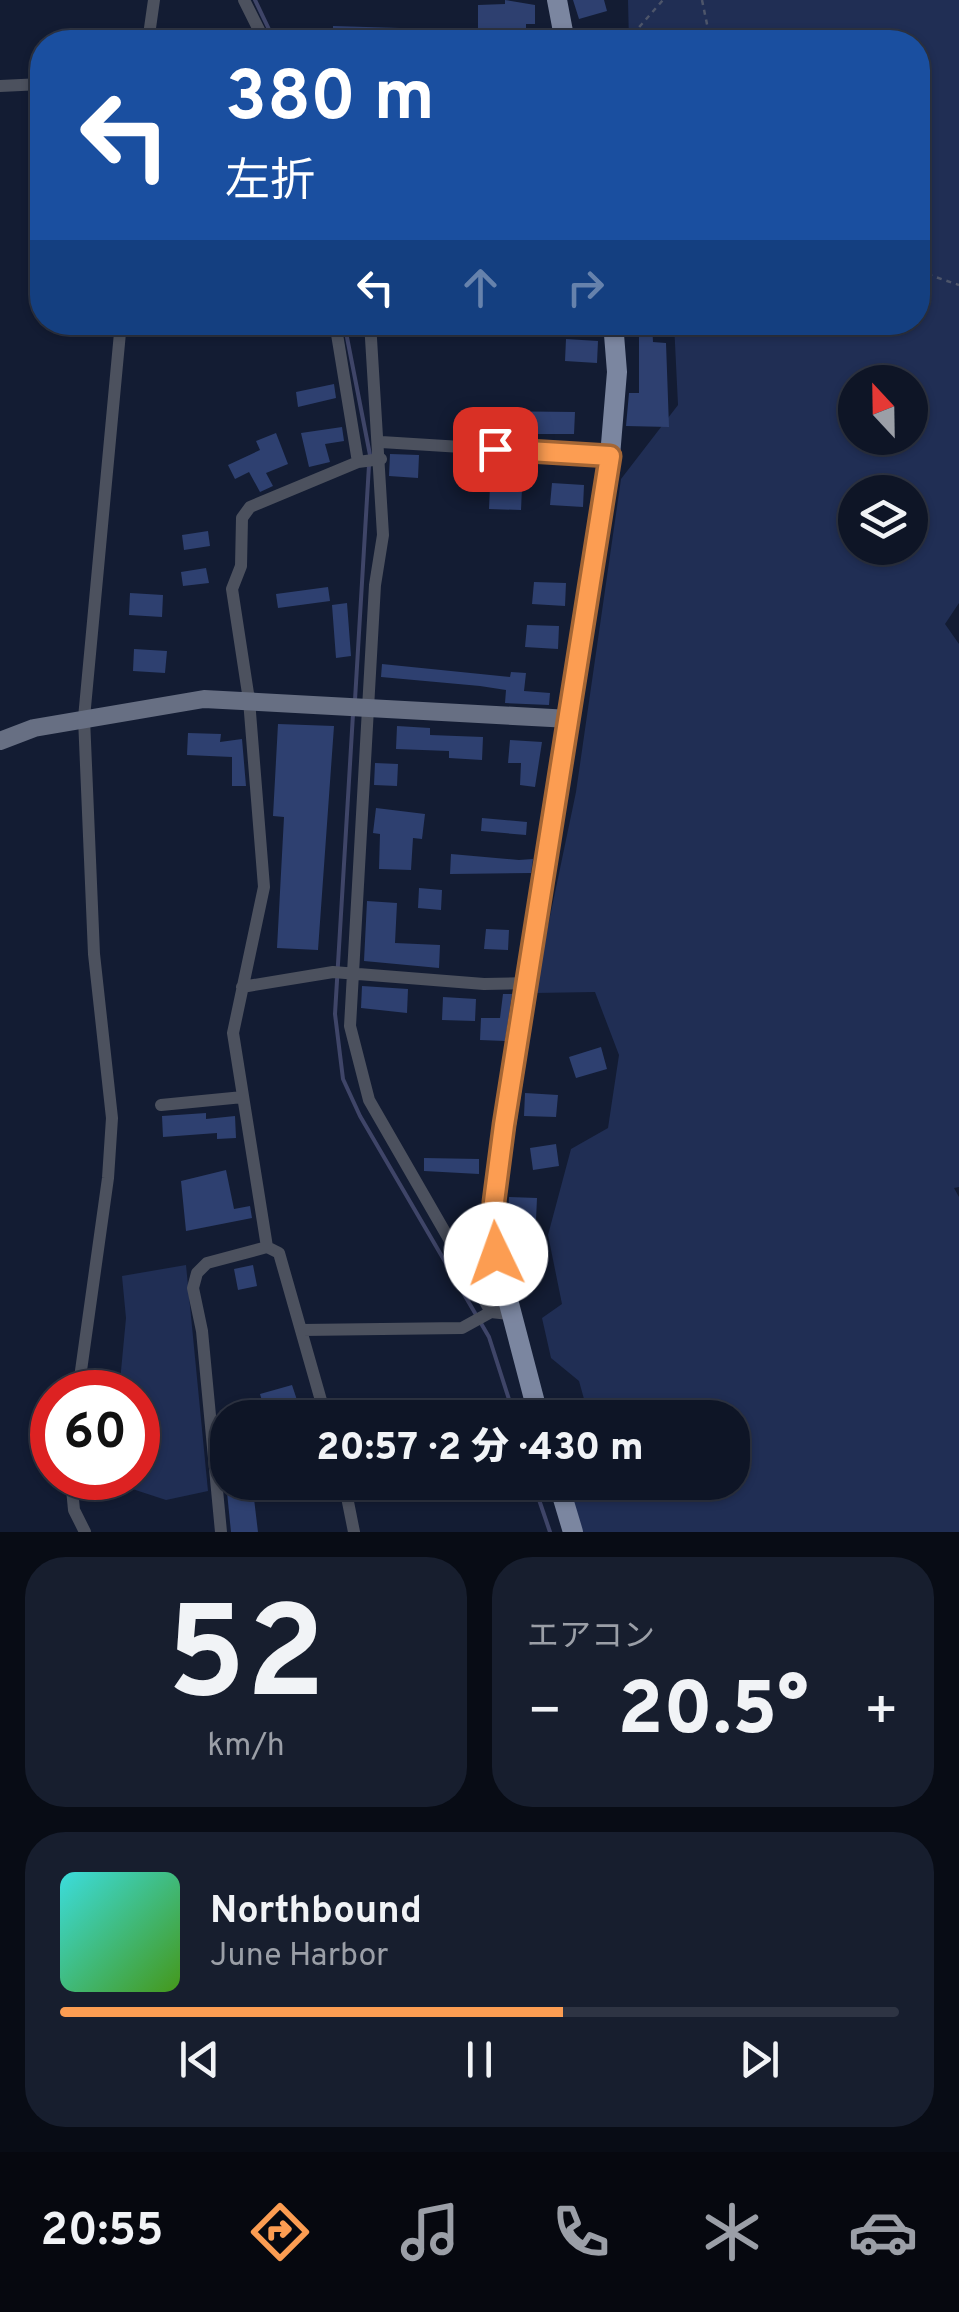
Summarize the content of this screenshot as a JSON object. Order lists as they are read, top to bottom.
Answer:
{
  "north": "top",
  "page": {
    "turn": ["380 m", "左折"],
    "limit": "60",
    "trip": "20:57 · 2 分 · 430 m",
    "tile": [
      ["52", "km/h"],
      "エアコン"
    ],
    "heat": ["−", "20.5°", "+"],
    "song": ["Northbound", "June Harbor"],
    "tabs": "20:55"
  }
}
